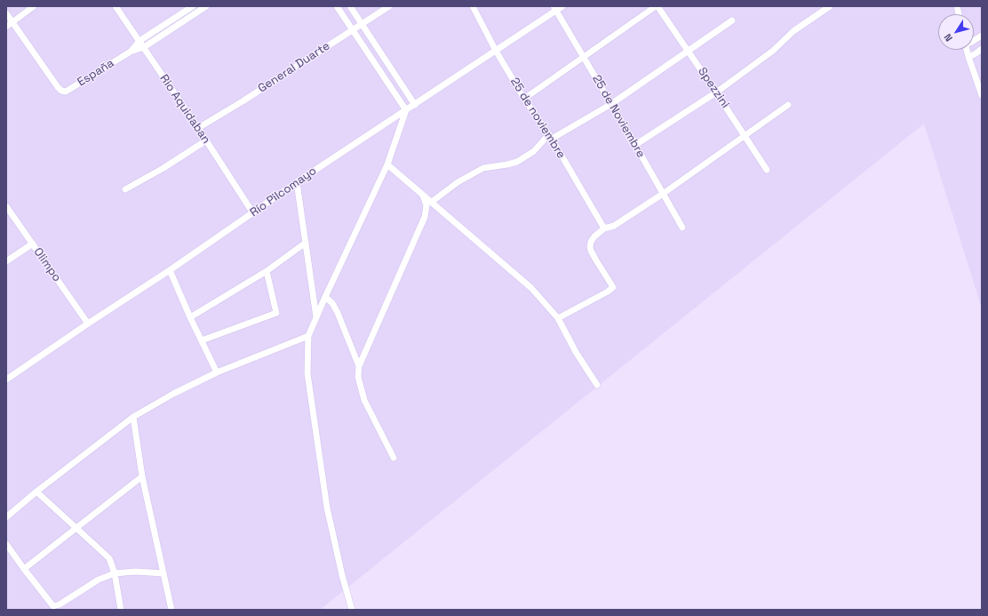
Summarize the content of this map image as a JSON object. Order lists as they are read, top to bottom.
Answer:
{
  "streets": {
    "street": [
      "General Duarte",
      "España",
      "Spezzini",
      "Rio Aquidaban",
      "25 de Noviembre",
      "25 de noviembre",
      "Río Pilcomayo",
      "Olimpo"
    ]
  },
  "crossings": [
    ["General Duarte", "Rio Aquidaban"],
    ["Rio Aquidaban", "Río Pilcomayo"],
    ["25 de Noviembre", "Río Pilcomayo"],
    ["25 de noviembre", "Río Pilcomayo"],
    ["Río Pilcomayo", "Olimpo"]
  ],
  "north": "bottom left"
}
